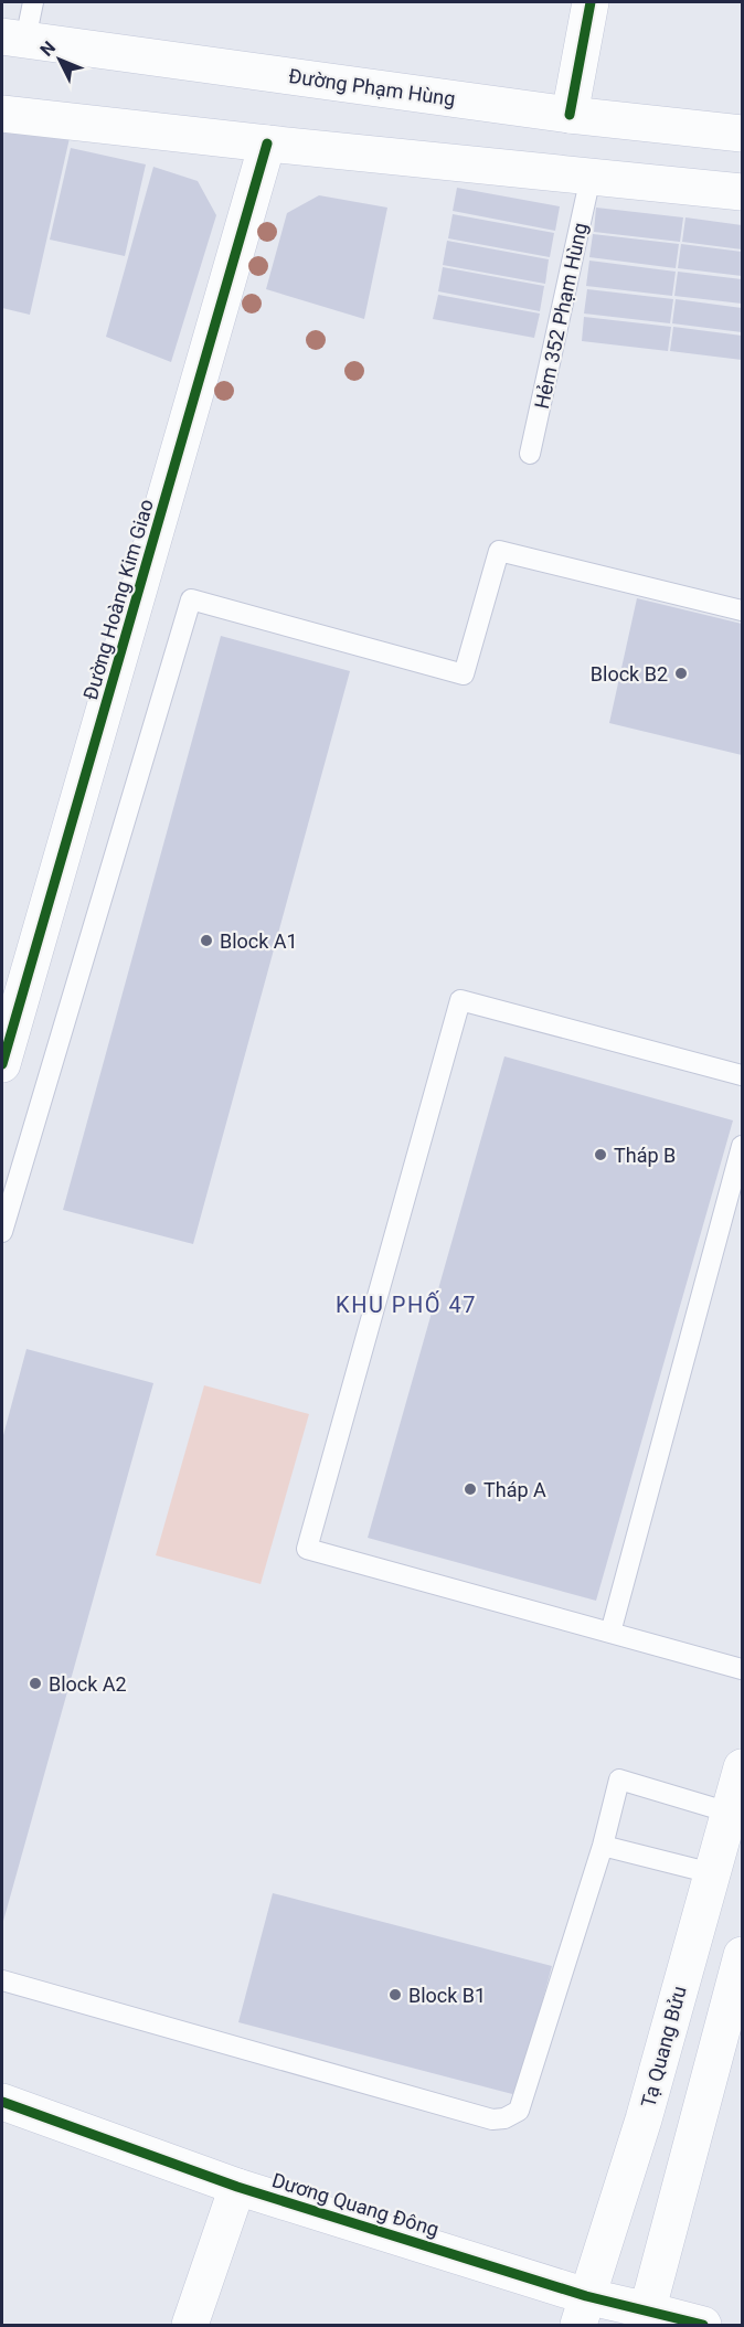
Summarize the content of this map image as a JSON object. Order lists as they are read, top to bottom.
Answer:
{
  "streets": {
    "main road": [
      "Đường Phạm Hùng",
      "Đường Hoàng Kim Giao",
      "Tạ Quang Bửu",
      "Dương Quang Đông"
    ],
    "lane": ["Hẻm 352 Phạm Hùng"]
  },
  "crossings": [
    ["Tạ Quang Bửu", "Dương Quang Đông"]
  ],
  "districts": ["KHU PHỐ 47"],
  "places": [
    "Block B2",
    "Block A1",
    "Tháp B",
    "Tháp A",
    "Block A2",
    "Block B1"
  ],
  "north": "top left"
}
